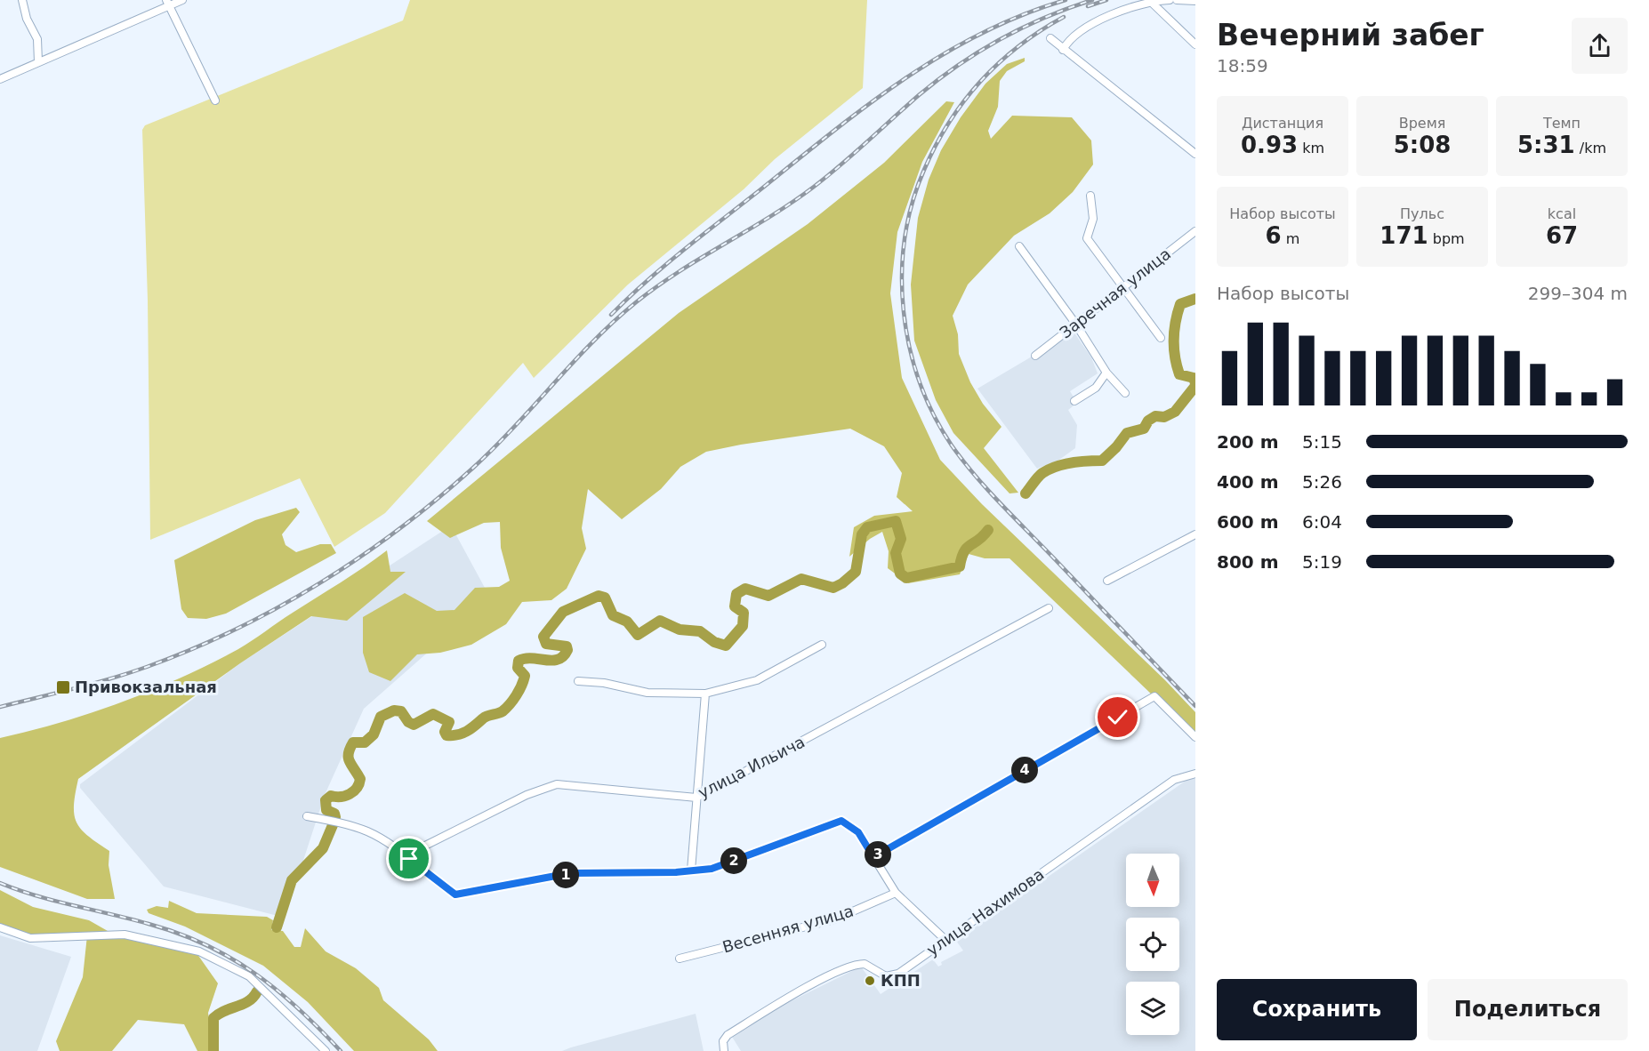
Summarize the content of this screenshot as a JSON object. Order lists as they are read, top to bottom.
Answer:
{
  "streets": {
    "street": [
      "Заречная улица",
      "улица Ильича",
      "улица Нахимова",
      "Весенняя улица"
    ]
  },
  "places": {
    "transit": ["Привокзальная"],
    "other": ["КПП"]
  },
  "north": "bottom",
  "page": {
    "heading": ["Вечерний забег", "18:59"],
    "stats": [
      ["Дистанция", "0.93 km"],
      ["Время", "5:08"],
      ["Темп", "5:31 /km"],
      ["Набор высоты", "6 m"],
      ["Пульс", "171 bpm"],
      ["kcal", "67"]
    ],
    "chart": ["Набор высоты", "299–304 m"],
    "list": [
      {
        "name": "200 m",
        "note": "5:15"
      },
      {
        "name": "400 m",
        "note": "5:26"
      },
      {
        "name": "600 m",
        "note": "6:04"
      },
      {
        "name": "800 m",
        "note": "5:19"
      }
    ],
    "pins": [
      "4",
      "3",
      "2",
      "1"
    ],
    "buttons": ["Сохранить", "Поделиться"]
  }
}
